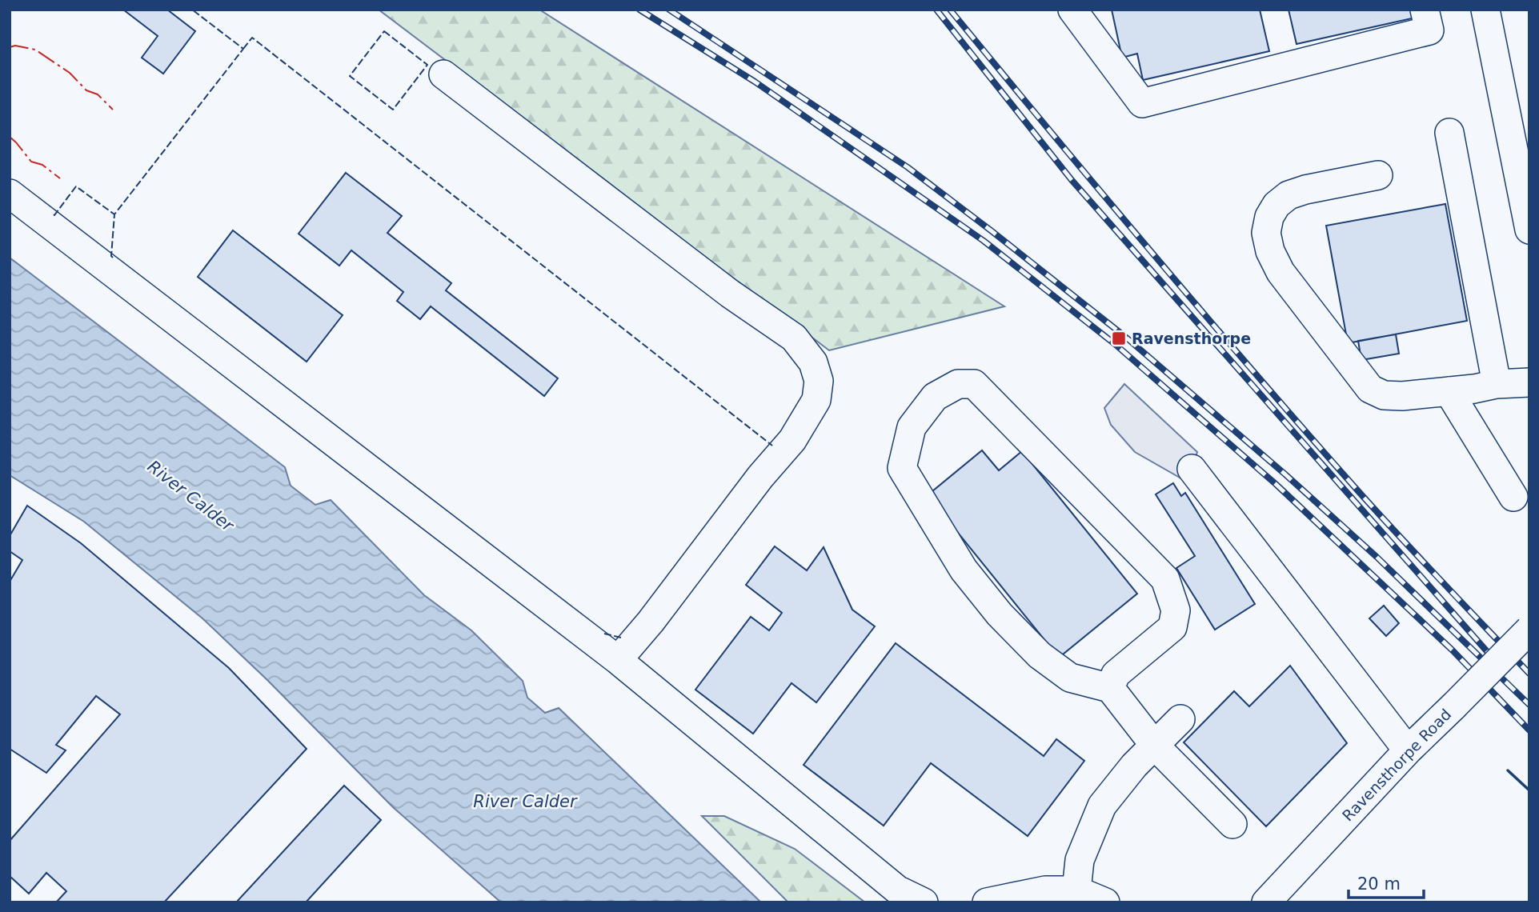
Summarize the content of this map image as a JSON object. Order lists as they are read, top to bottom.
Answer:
{
  "streets": {
    "street": ["Ravensthorpe Road"]
  },
  "water": ["River Calder"],
  "places": {
    "transit": ["Ravensthorpe"]
  },
  "scale_bar": "20 m"
}
